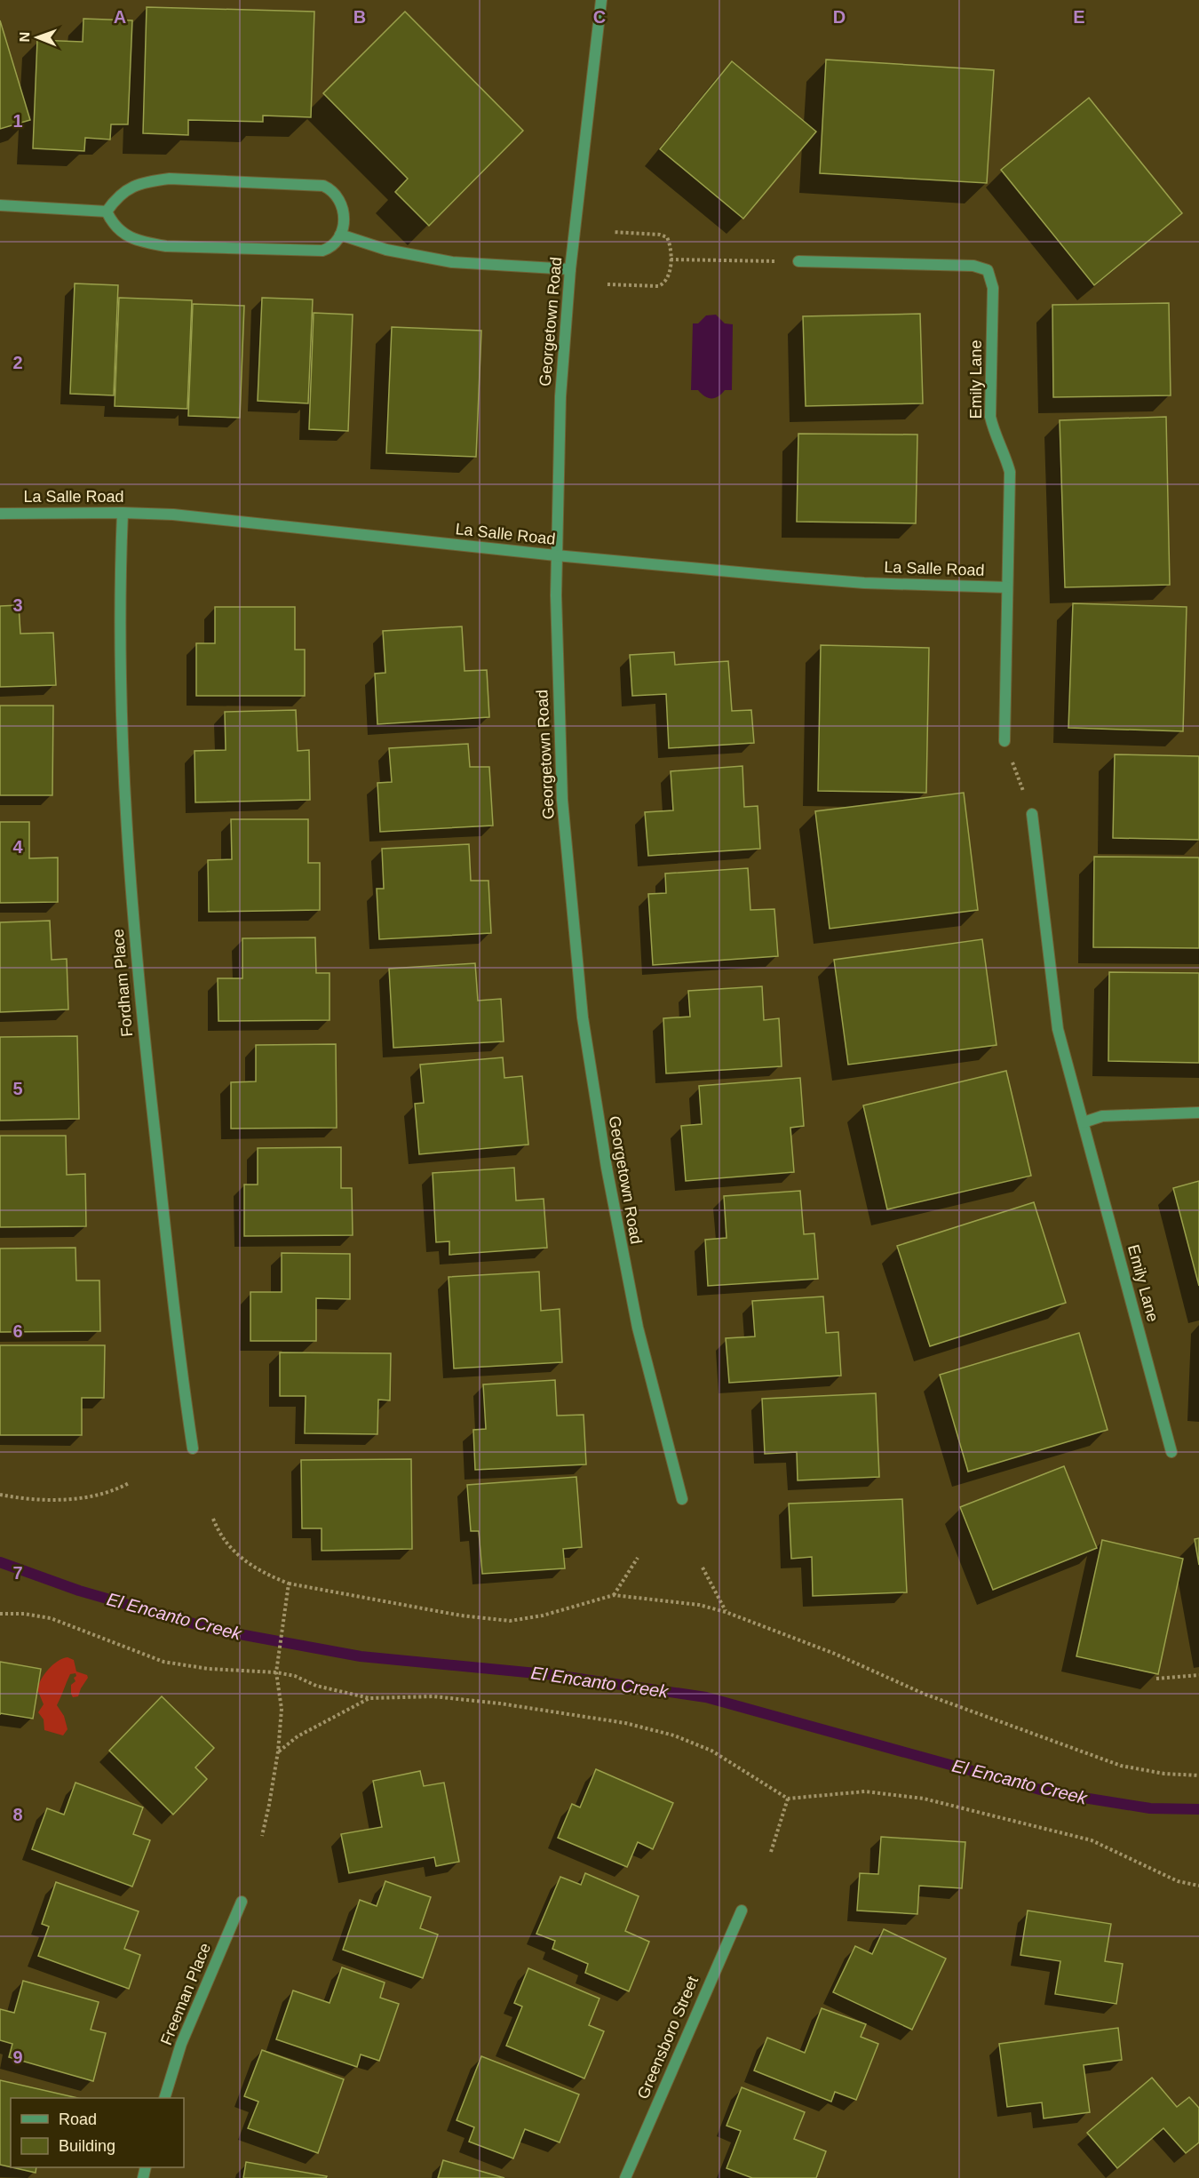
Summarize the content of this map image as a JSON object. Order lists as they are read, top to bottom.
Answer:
{
  "streets": {
    "street": [
      "Georgetown Road",
      "Emily Lane",
      "La Salle Road",
      "Fordham Place",
      "Freeman Place",
      "Greensboro Street"
    ]
  },
  "crossings": [
    ["Georgetown Road", "La Salle Road"],
    ["Emily Lane", "La Salle Road"],
    ["La Salle Road", "Fordham Place"]
  ],
  "water": ["El Encanto Creek"],
  "legend": ["Road", "Building"],
  "north": "left",
  "grid": {
    "columns": [
      "A",
      "B",
      "C",
      "D",
      "E"
    ],
    "rows": [
      "1",
      "2",
      "3",
      "4",
      "5",
      "6",
      "7",
      "8",
      "9"
    ]
  }
}
